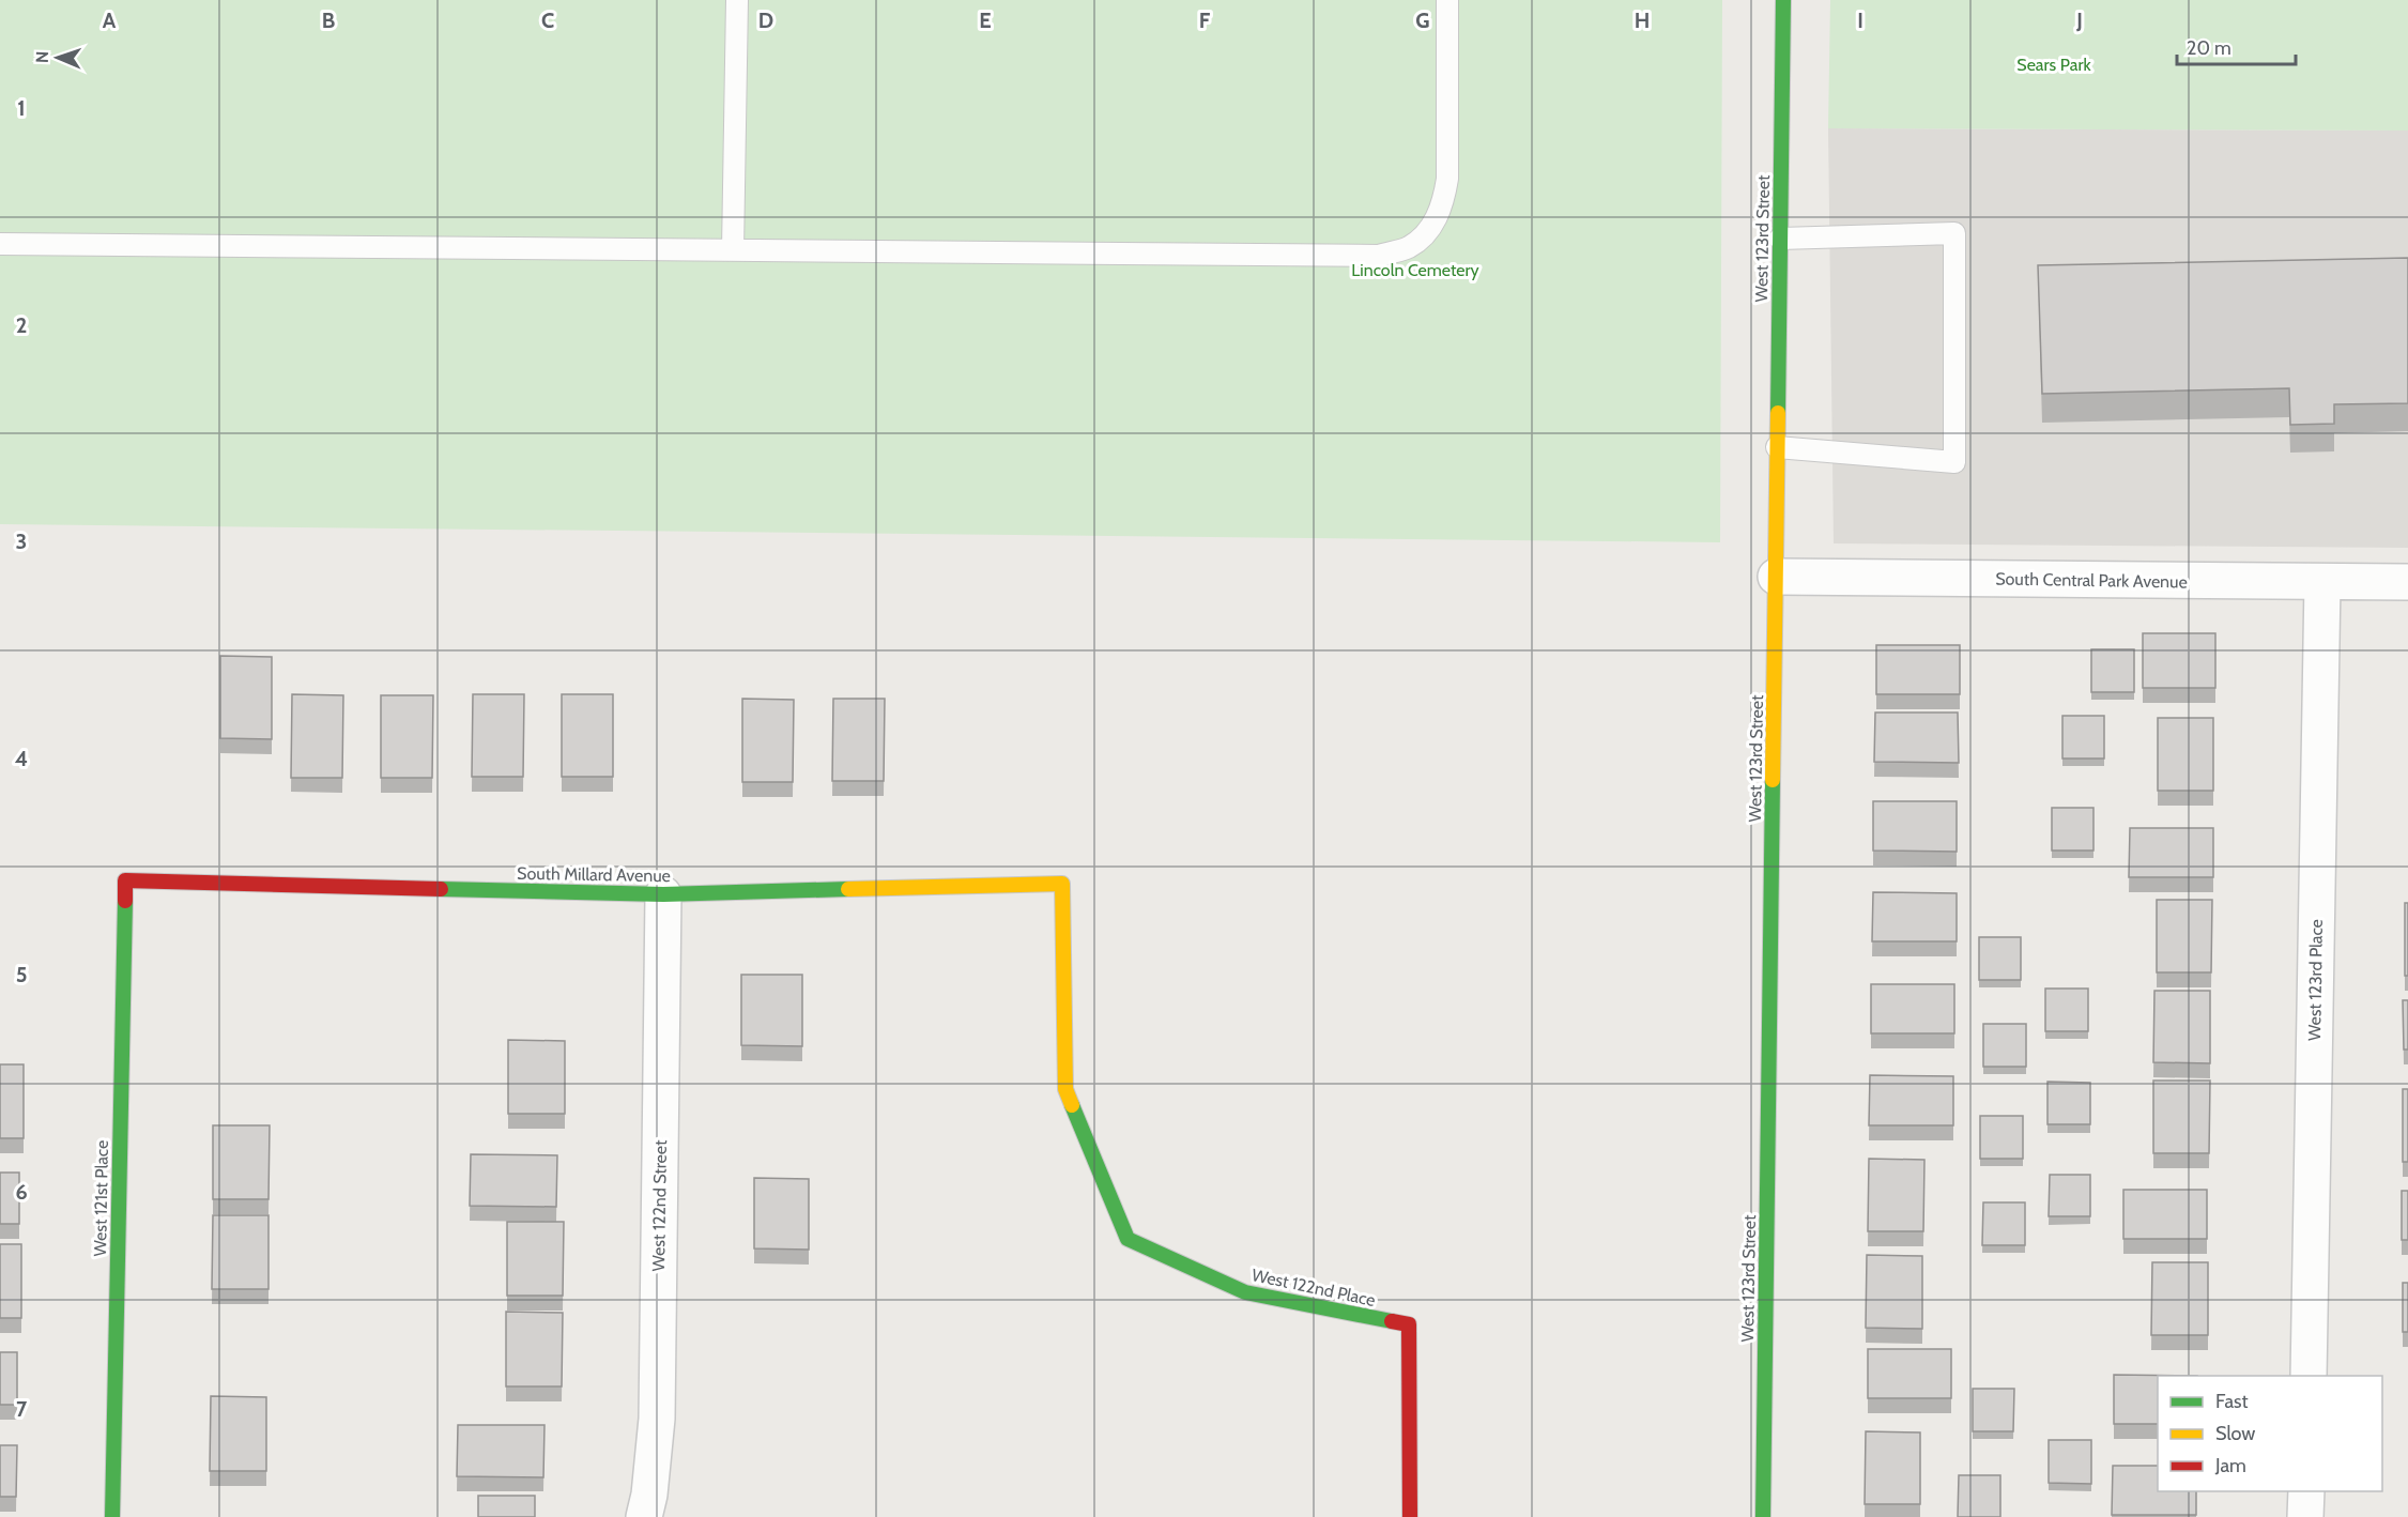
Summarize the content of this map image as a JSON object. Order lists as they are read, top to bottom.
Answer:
{
  "streets": {
    "street": [
      "West 123rd Street",
      "South Central Park Avenue",
      "South Millard Avenue",
      "West 123rd Place",
      "West 121st Place",
      "West 122nd Street",
      "West 122nd Place"
    ]
  },
  "crossings": [
    ["West 123rd Street", "South Central Park Avenue"],
    ["South Central Park Avenue", "West 123rd Place"],
    ["South Millard Avenue", "West 121st Place"],
    ["South Millard Avenue", "West 122nd Street"],
    ["South Millard Avenue", "West 122nd Place"]
  ],
  "parks": ["Sears Park", "Lincoln Cemetery"],
  "legend": ["Fast", "Slow", "Jam"],
  "scale_bar": "20 m",
  "north": "left",
  "grid": {
    "columns": [
      "A",
      "B",
      "C",
      "D",
      "E",
      "F",
      "G",
      "H",
      "I",
      "J"
    ],
    "rows": [
      "1",
      "2",
      "3",
      "4",
      "5",
      "6",
      "7"
    ]
  }
}
